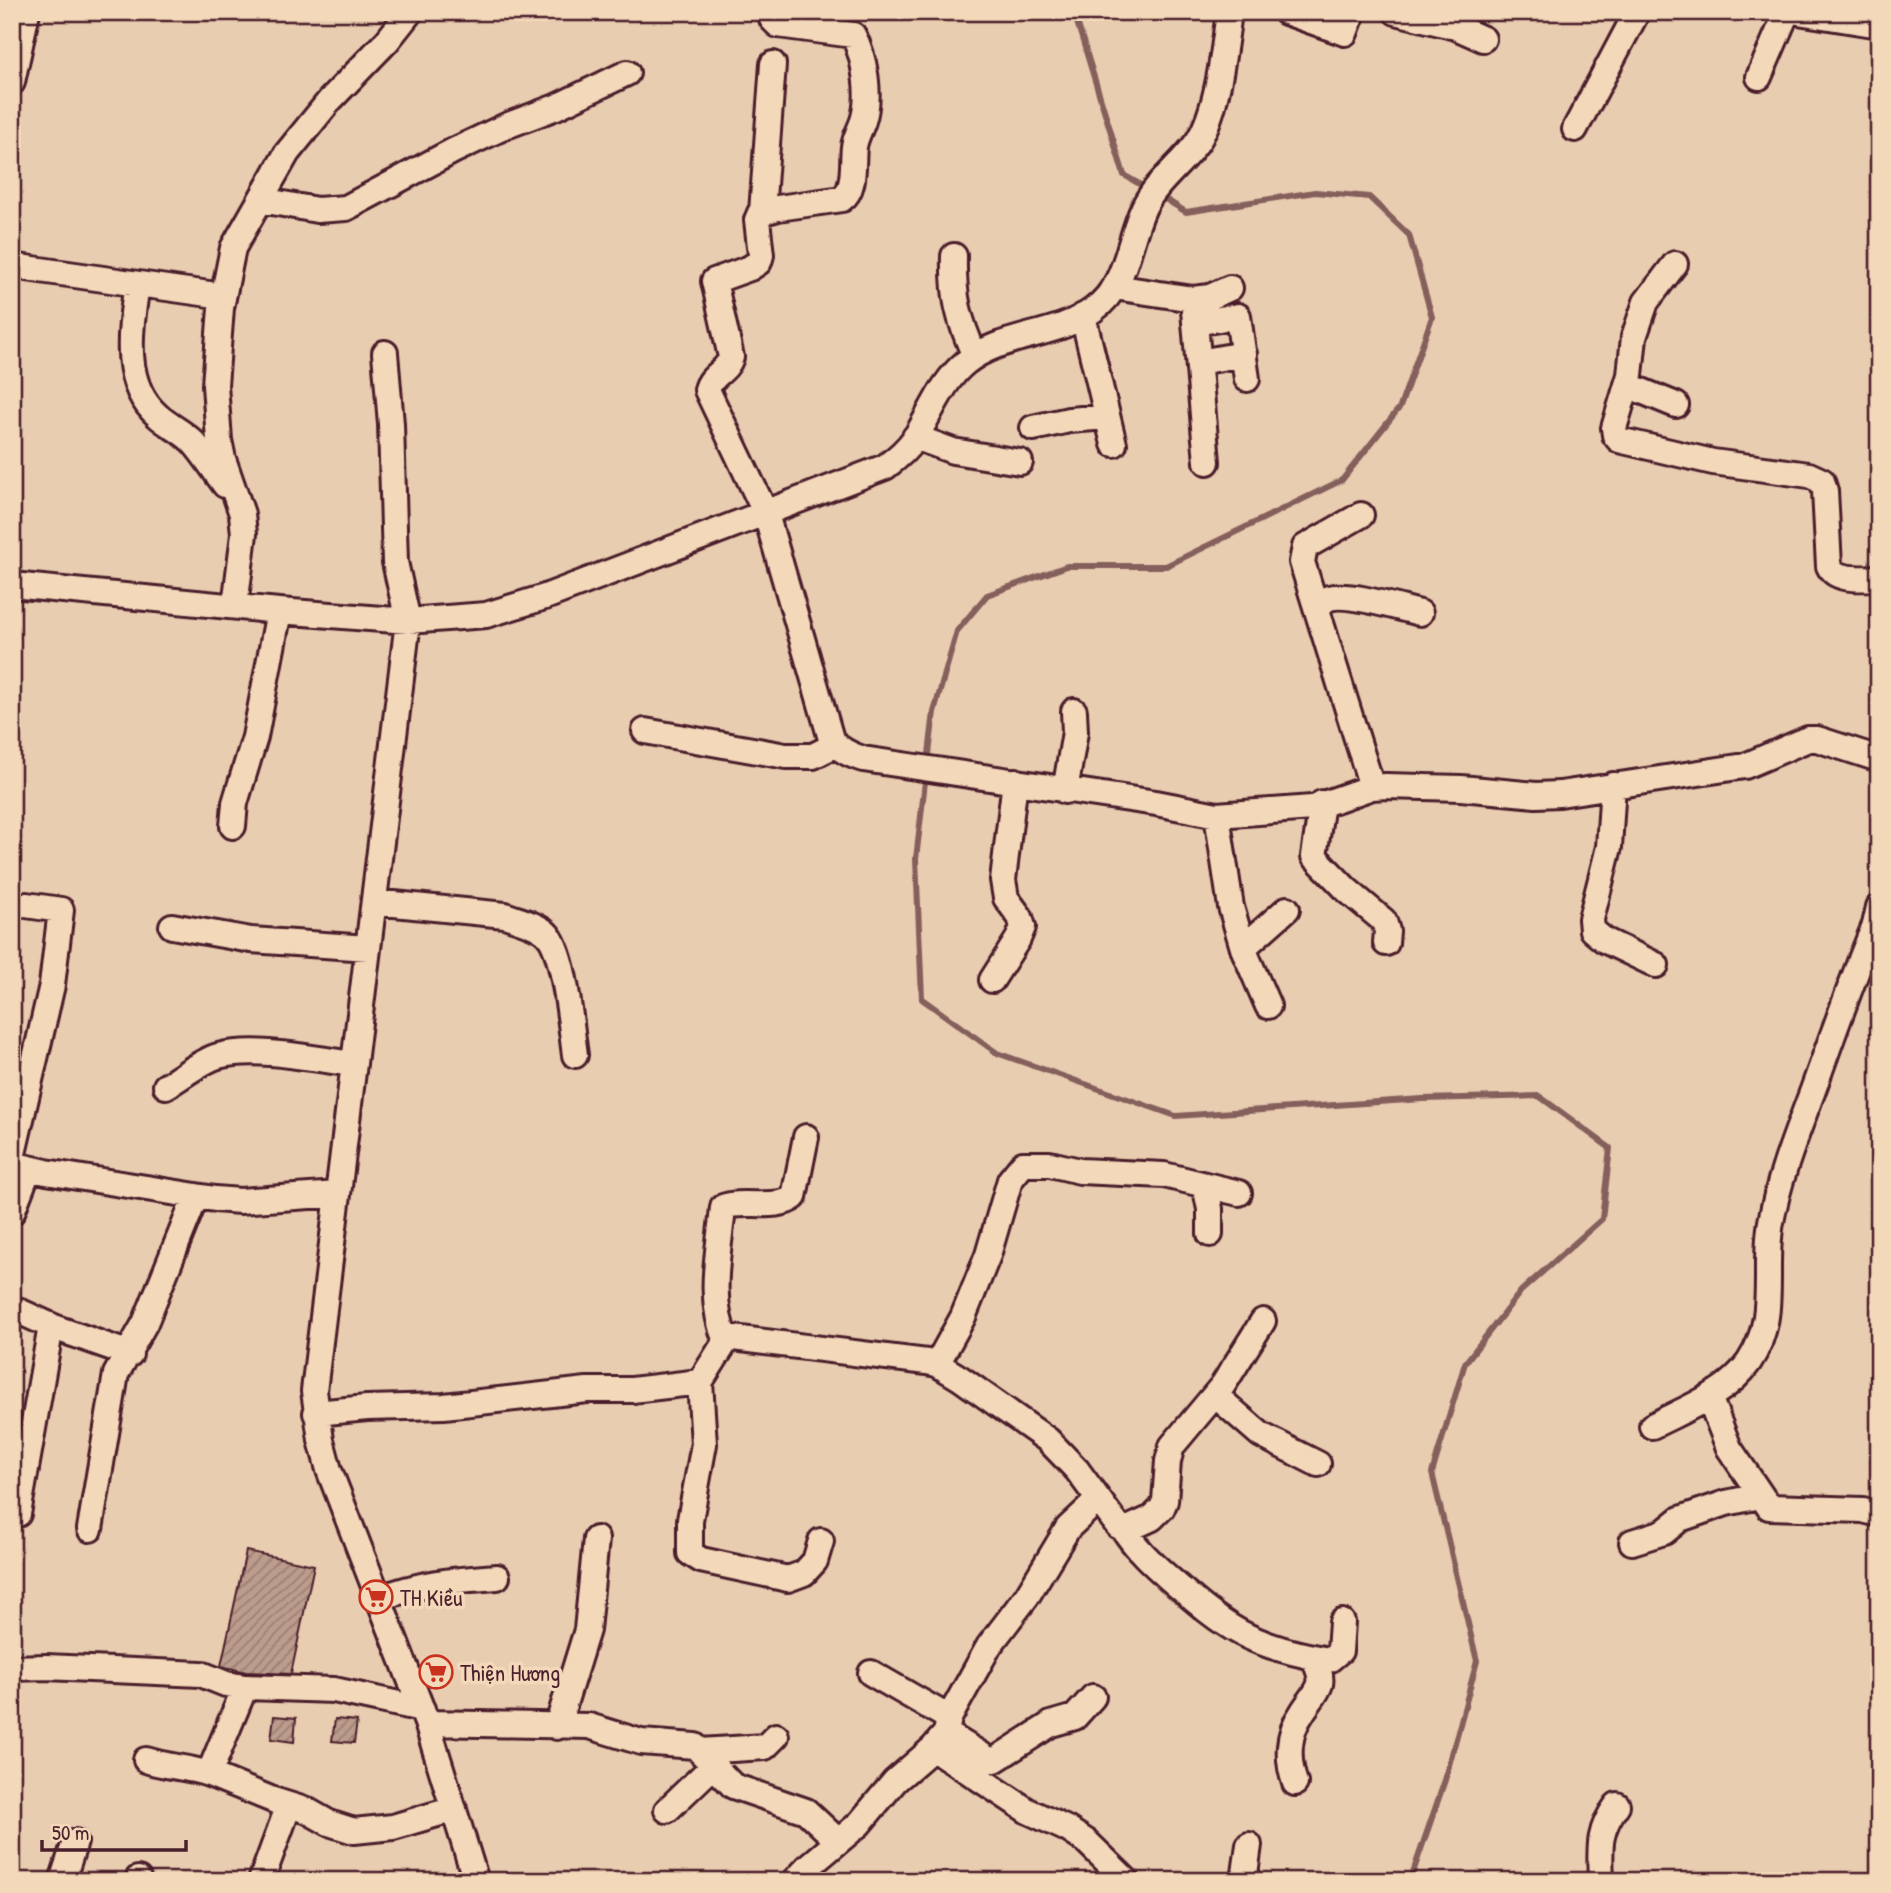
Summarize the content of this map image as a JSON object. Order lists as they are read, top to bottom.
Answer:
{
  "places": {
    "supermarket": ["TH Kiều", "Thiện Hương"]
  },
  "scale_bar": "50 m"
}
